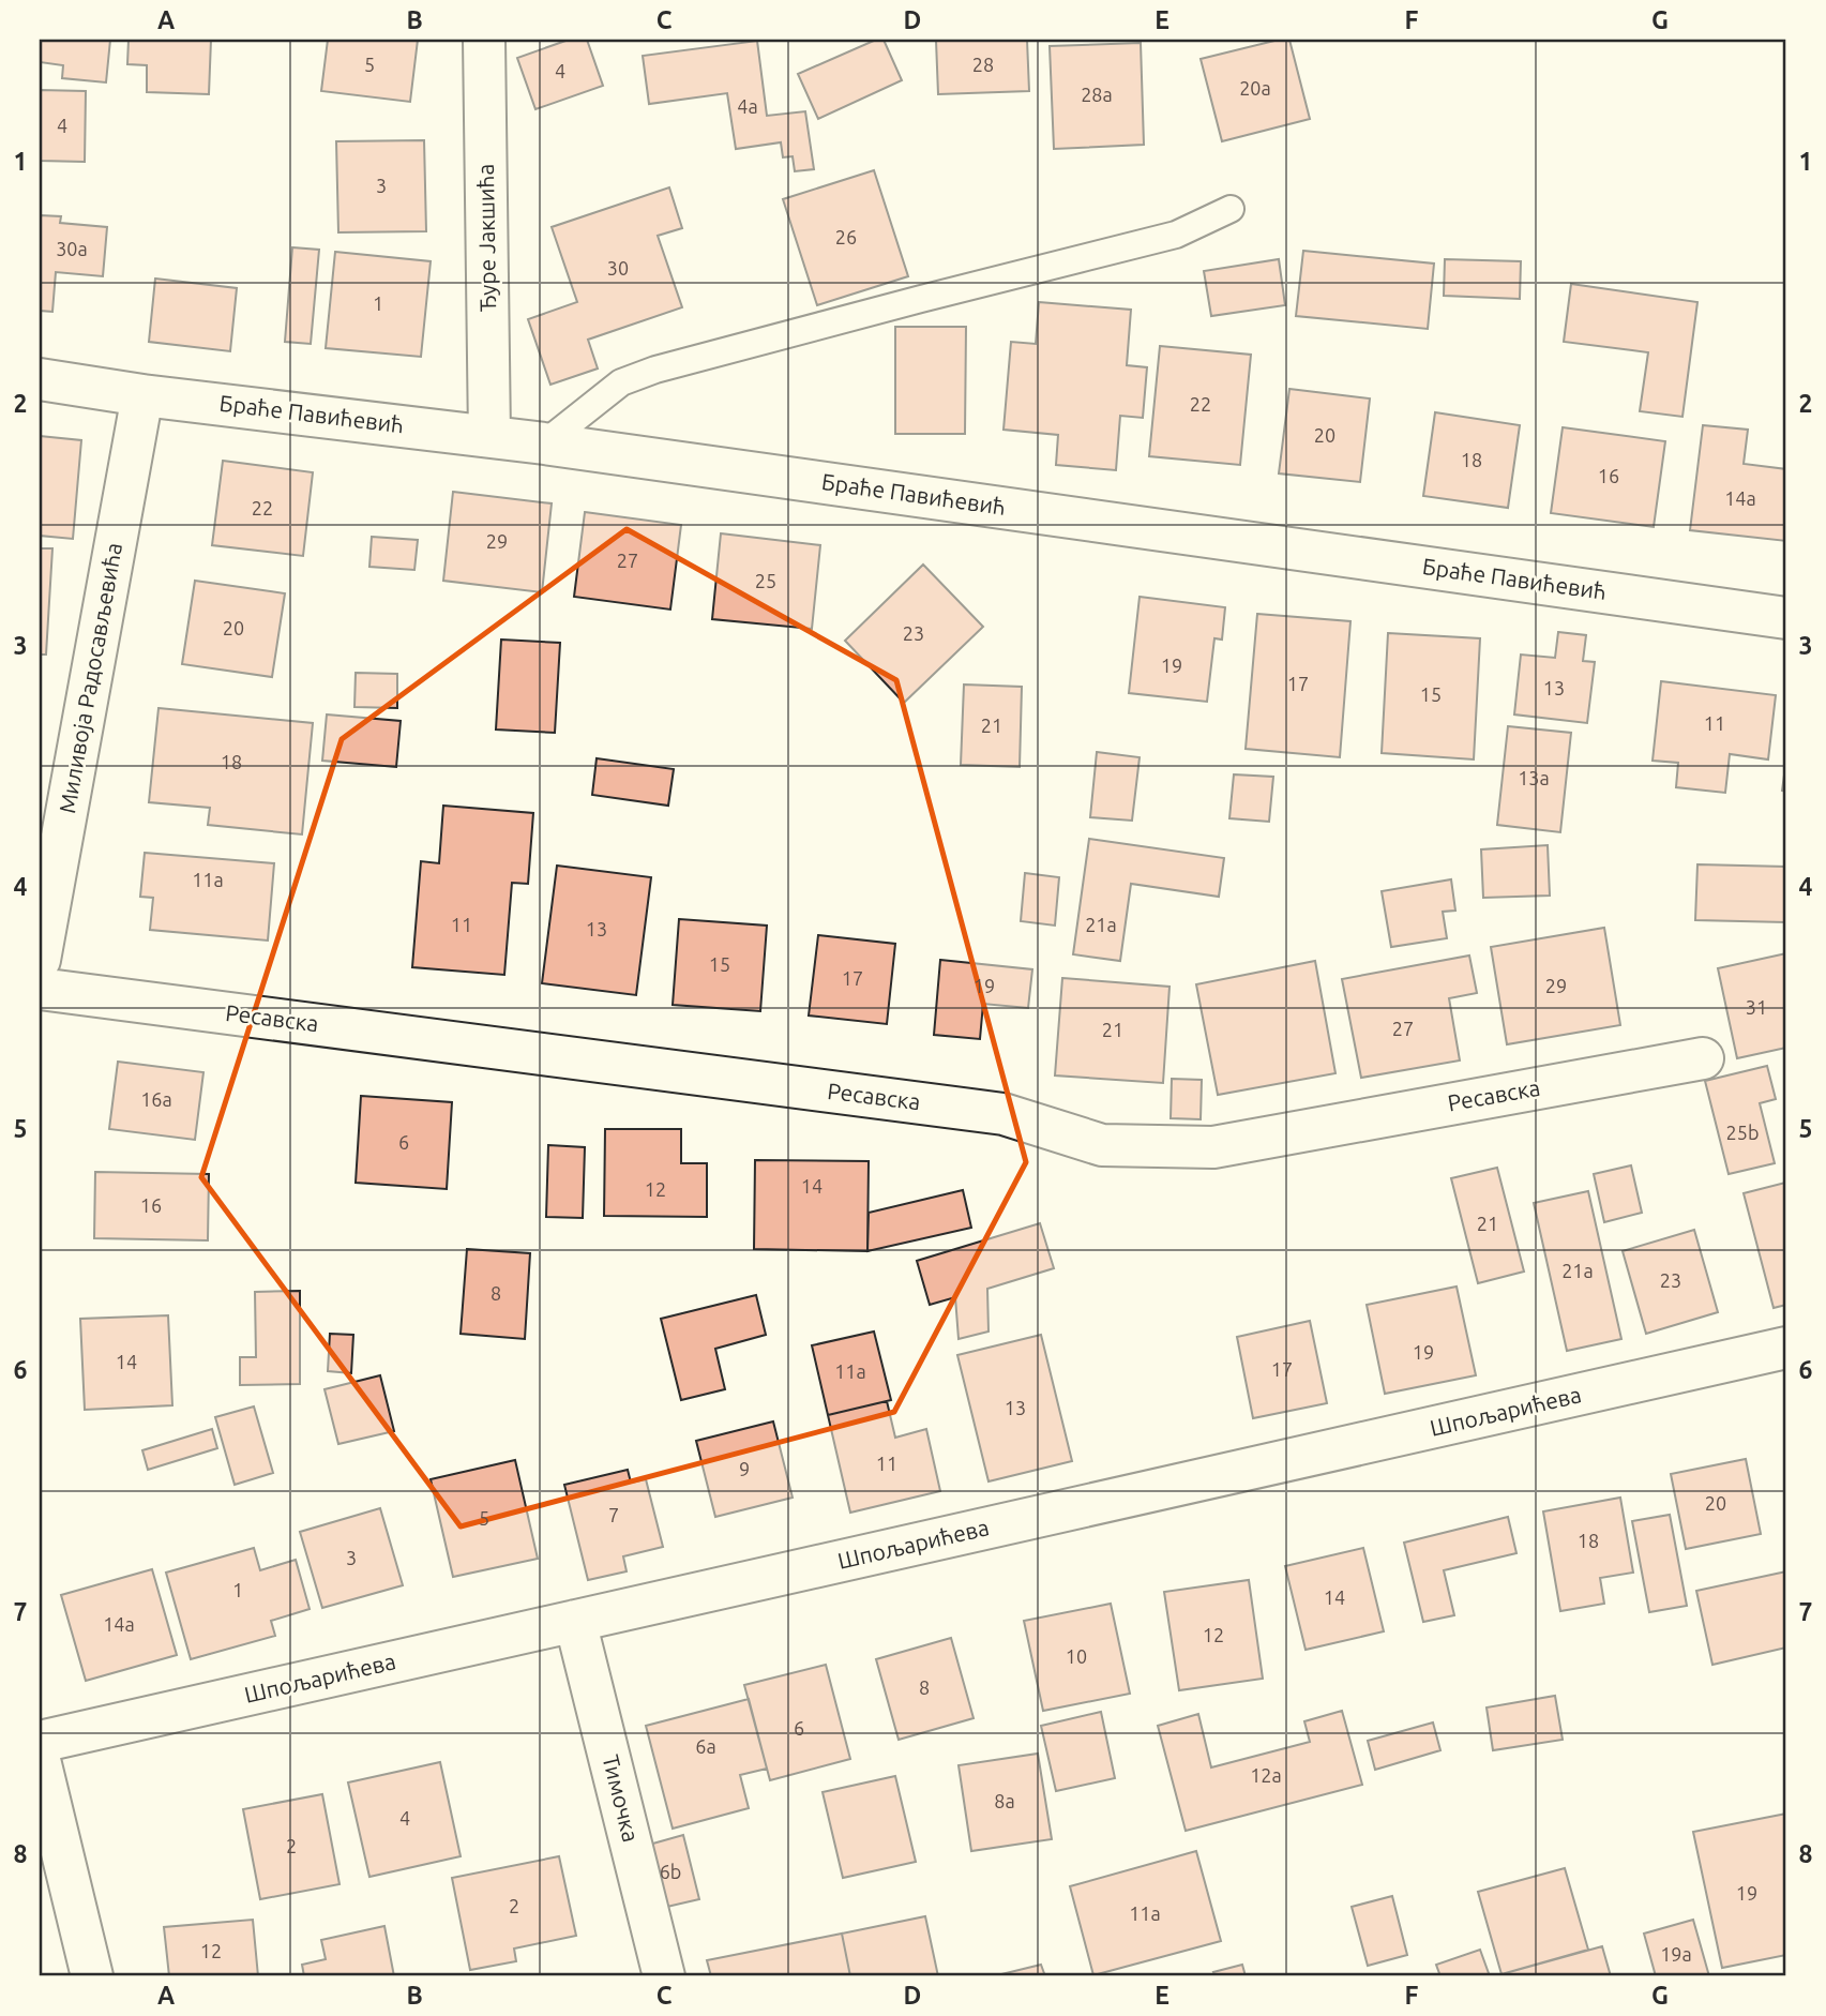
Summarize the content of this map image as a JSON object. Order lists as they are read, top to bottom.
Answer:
{
  "streets": {
    "street": [
      "Ђуре Јакшића",
      "Браће Павићевић",
      "Миливоја Радосављевића",
      "Ресавска",
      "Шпољарићева",
      "Тимочка"
    ]
  },
  "crossings": [
    ["Ђуре Јакшића", "Браће Павићевић"],
    ["Браће Павићевић", "Миливоја Радосављевића"],
    ["Шпољарићева", "Тимочка"]
  ],
  "house_numbers": [
    "5",
    "28",
    "4",
    "20a",
    "28a",
    "4a",
    "4",
    "3",
    "26",
    "30a",
    "30",
    "1",
    "22",
    "20",
    "18",
    "16",
    "14a",
    "22",
    "29",
    "27",
    "25",
    "20",
    "23",
    "19",
    "17",
    "13",
    "15",
    "11",
    "21",
    "18",
    "13a",
    "11a",
    "11",
    "21a",
    "13",
    "15",
    "17",
    "19",
    "29",
    "31",
    "27",
    "21",
    "16a",
    "25b",
    "6",
    "14",
    "12",
    "16",
    "21",
    "21a",
    "23",
    "8",
    "19",
    "14",
    "17",
    "11a",
    "13",
    "11",
    "9",
    "20",
    "7",
    "5",
    "18",
    "3",
    "1",
    "14",
    "14a",
    "12",
    "10",
    "8",
    "6",
    "6a",
    "12a",
    "8a",
    "4",
    "2",
    "6b",
    "19",
    "2",
    "11a",
    "12",
    "19a"
  ],
  "grid": {
    "columns": [
      "A",
      "B",
      "C",
      "D",
      "E",
      "F",
      "G"
    ],
    "rows": [
      "1",
      "2",
      "3",
      "4",
      "5",
      "6",
      "7",
      "8"
    ]
  }
}
